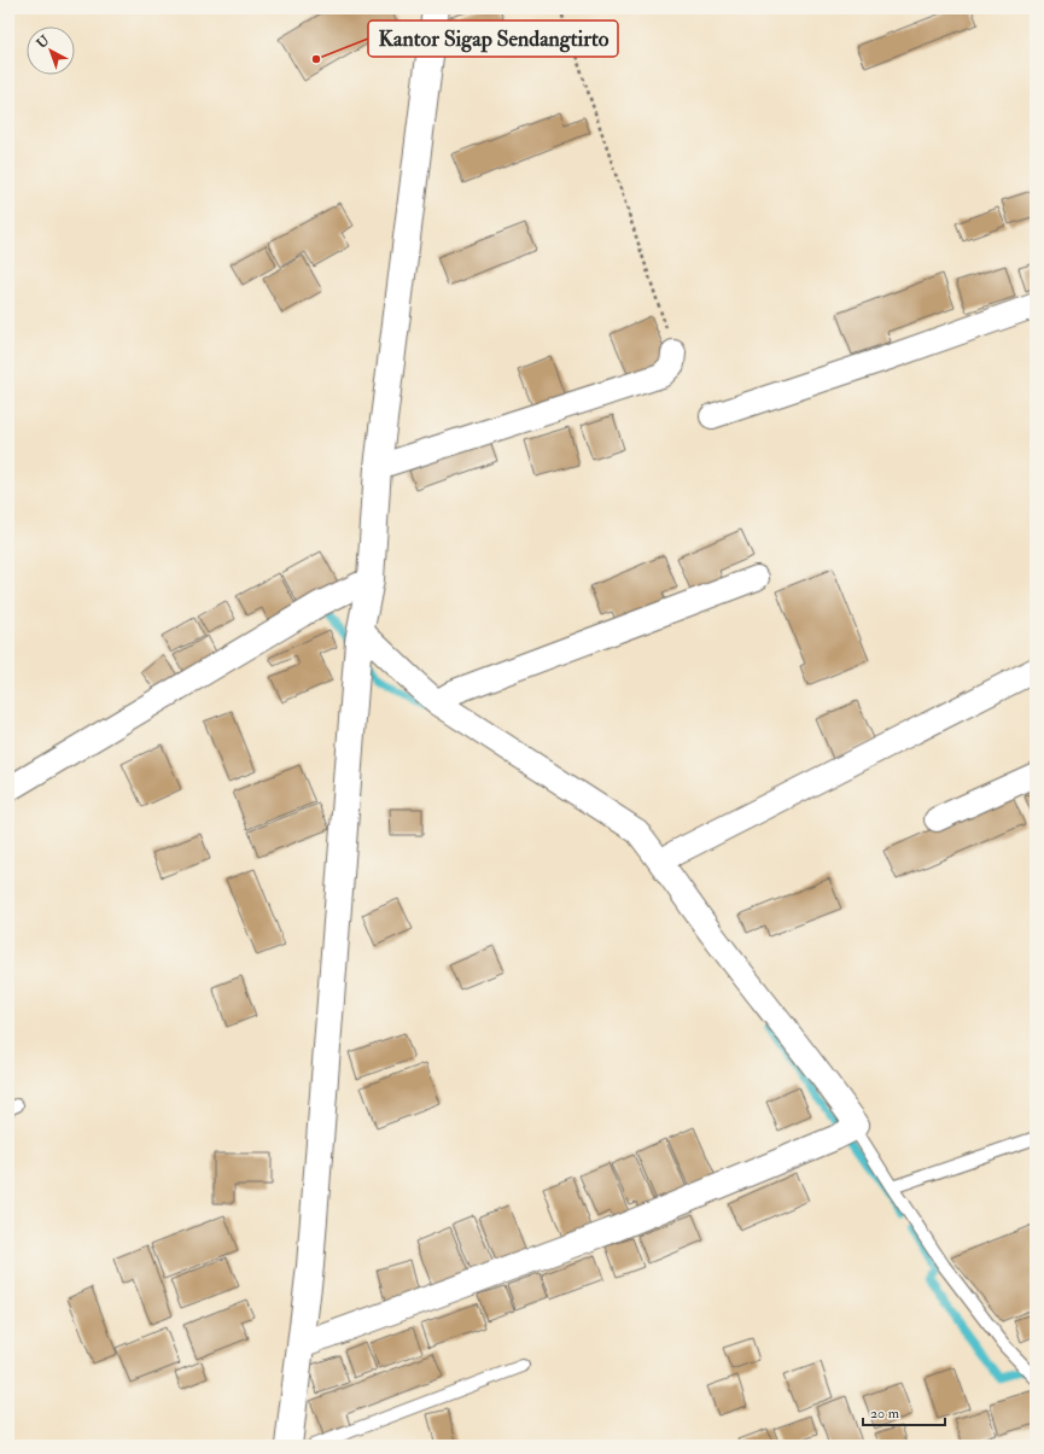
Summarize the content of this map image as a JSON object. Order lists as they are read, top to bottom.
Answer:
{
  "places": ["Kantor Sigap Sendangtirto"],
  "scale_bar": "20 m",
  "north": "top left"
}
